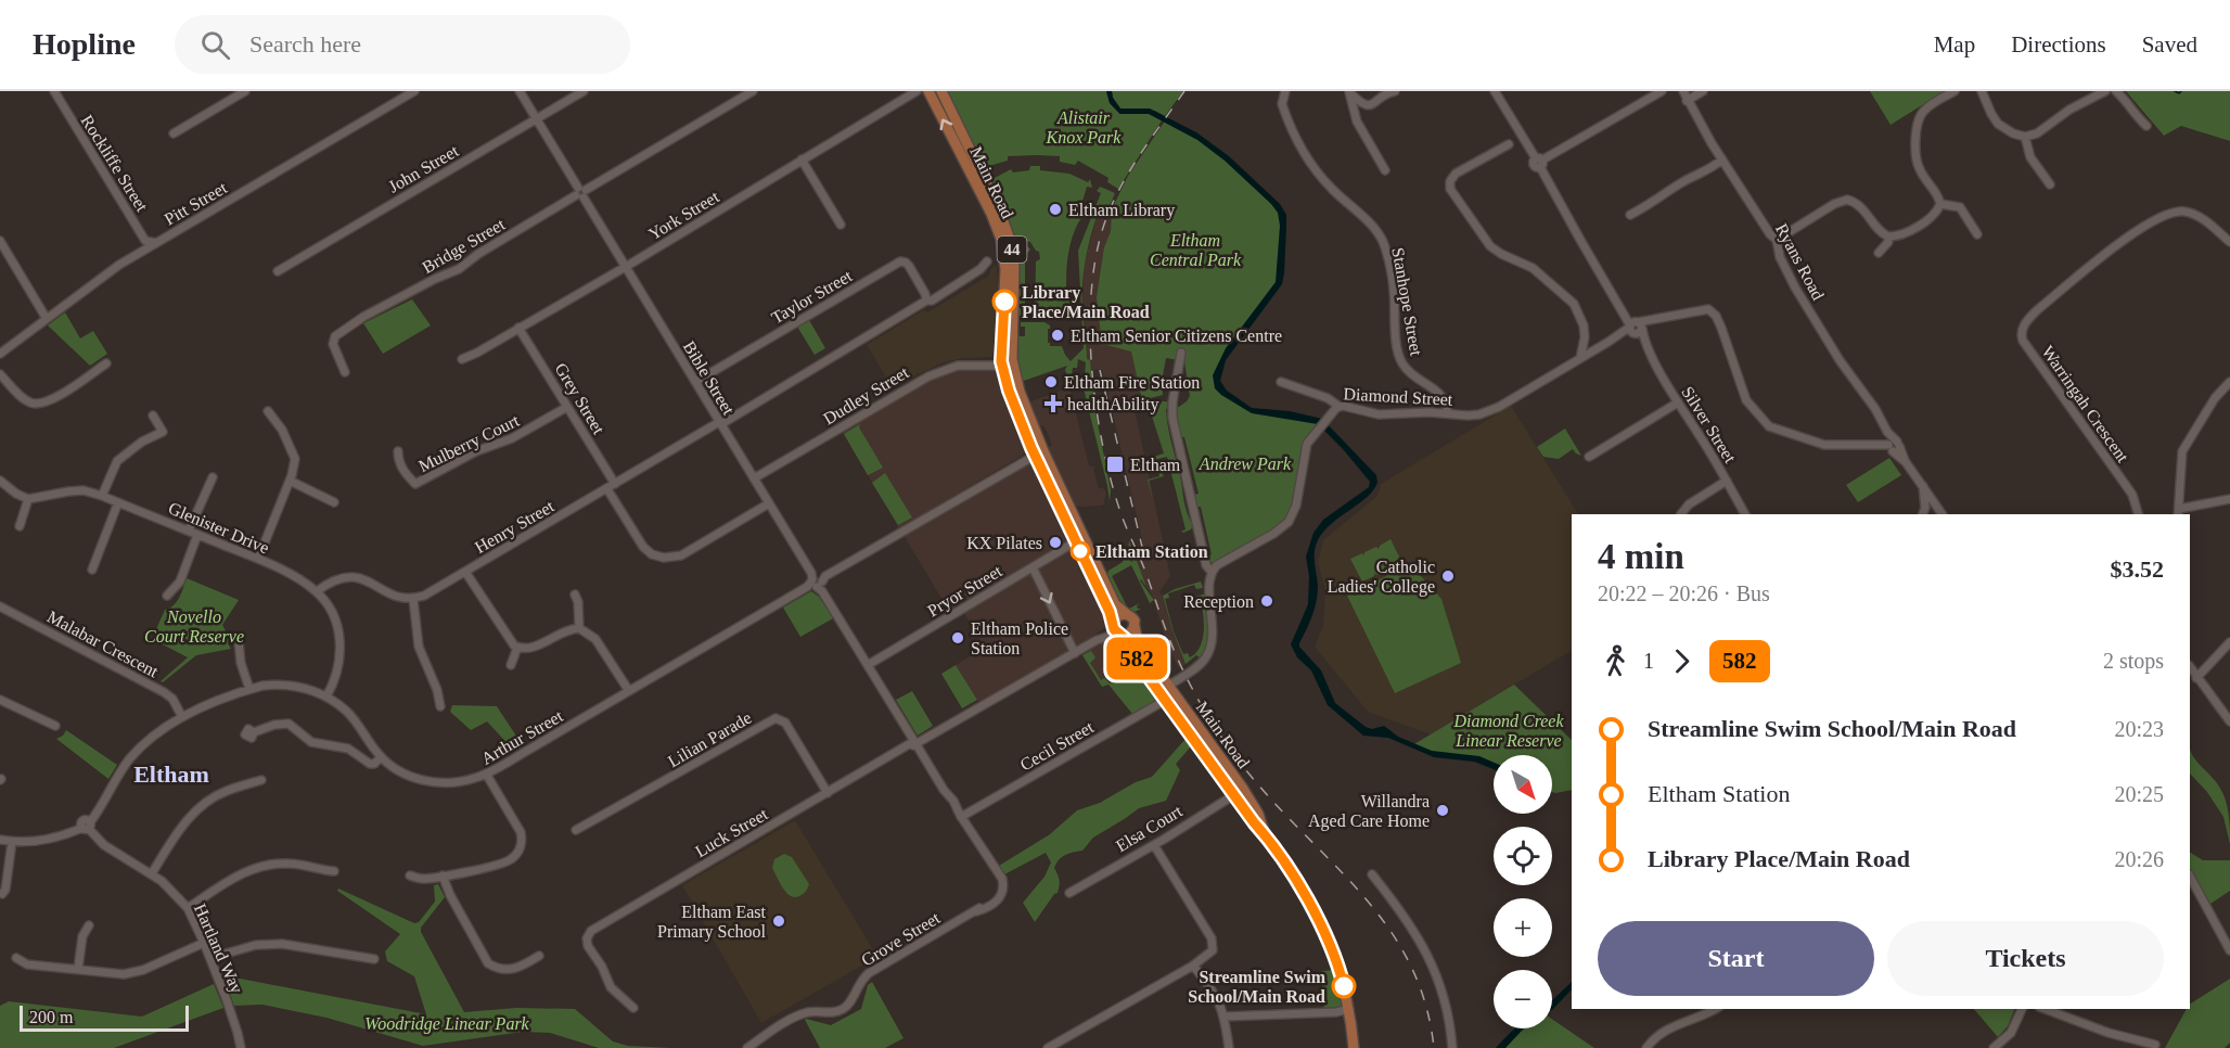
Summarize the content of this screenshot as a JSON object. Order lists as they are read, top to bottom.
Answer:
{
  "streets": {
    "main road": ["Main Road", "44"],
    "street": [
      "Rockliffe Street",
      "John Street",
      "Pitt Street",
      "York Street",
      "Bridge Street",
      "Ryans Road",
      "Taylor Street",
      "Stanhope Street",
      "Bible Street",
      "Dudley Street",
      "Diamond Street",
      "Grey Street",
      "Warringah Crescent",
      "Silver Street",
      "Mulberry Court",
      "Henry Street",
      "Glenister Drive",
      "Pryor Street",
      "Malabar Crescent",
      "Arthur Street",
      "Lilian Parade",
      "Cecil Street",
      "Elsa Court",
      "Luck Street",
      "Grove Street",
      "Hartland Way"
    ]
  },
  "crossings": [
    ["Rockliffe Street", "Pitt Street"],
    ["John Street", "Bible Street"],
    ["Main Road", "44"],
    ["Main Road", "Dudley Street"],
    ["Main Road", "Pryor Street"],
    ["Main Road", "Arthur Street"],
    ["Main Road", "Cecil Street"],
    ["Main Road", "Elsa Court"],
    ["Main Road", "Luck Street"],
    ["York Street", "Bible Street"],
    ["York Street", "Grey Street"],
    ["Bridge Street", "Bible Street"],
    ["44", "Luck Street"],
    ["Ryans Road", "Diamond Street"],
    ["Taylor Street", "Bible Street"],
    ["Taylor Street", "Henry Street"],
    ["Stanhope Street", "Diamond Street"],
    ["Bible Street", "Dudley Street"],
    ["Bible Street", "Henry Street"],
    ["Bible Street", "Pryor Street"],
    ["Bible Street", "Arthur Street"],
    ["Bible Street", "Cecil Street"],
    ["Bible Street", "Luck Street"],
    ["Bible Street", "Grove Street"],
    ["Diamond Street", "Silver Street"],
    ["Grey Street", "Mulberry Court"],
    ["Grey Street", "Henry Street"],
    ["Glenister Drive", "Arthur Street"],
    ["Malabar Crescent", "Arthur Street"],
    ["Arthur Street", "Hartland Way"],
    ["Lilian Parade", "Luck Street"]
  ],
  "districts": ["Eltham"],
  "parks": [
    "Alistair Knox Park",
    "Eltham Central Park",
    "Andrew Park",
    "Novello Court Reserve",
    "Diamond Creek Linear Reserve",
    "Woodridge Linear Park"
  ],
  "places": {
    "other": [
      "Eltham Library",
      "Library Place/Main Road",
      "Eltham Senior Citizens Centre",
      "Eltham Fire Station",
      "KX Pilates",
      "Eltham Station",
      "Catholic Ladies' College",
      "Reception",
      "Eltham Police Station",
      "Willandra Aged Care Home",
      "Eltham East Primary School",
      "Streamline Swim School/Main Road"
    ],
    "health": ["healthAbility"],
    "transit": ["Eltham"]
  },
  "lines": ["bus line 582"],
  "scale_bar": "200 m",
  "north": "bottom right",
  "page": {
    "header": "Hopline",
    "search": "Search here",
    "nav": ["Map", "Directions", "Saved"],
    "on_map": "582",
    "heading": ["4 min", "20:22 – 20:26 · Bus", "$3.52"],
    "legs": ["1", "582", "2 stops"],
    "list": [
      {
        "name": "Streamline Swim School/Main Road",
        "value": "20:23"
      },
      {
        "name": "Eltham Station",
        "value": "20:25"
      },
      {
        "name": "Library Place/Main Road",
        "value": "20:26"
      }
    ],
    "map_buttons": ["+", "−"],
    "buttons": ["Start", "Tickets"],
    "scale": "200 m"
  }
}
